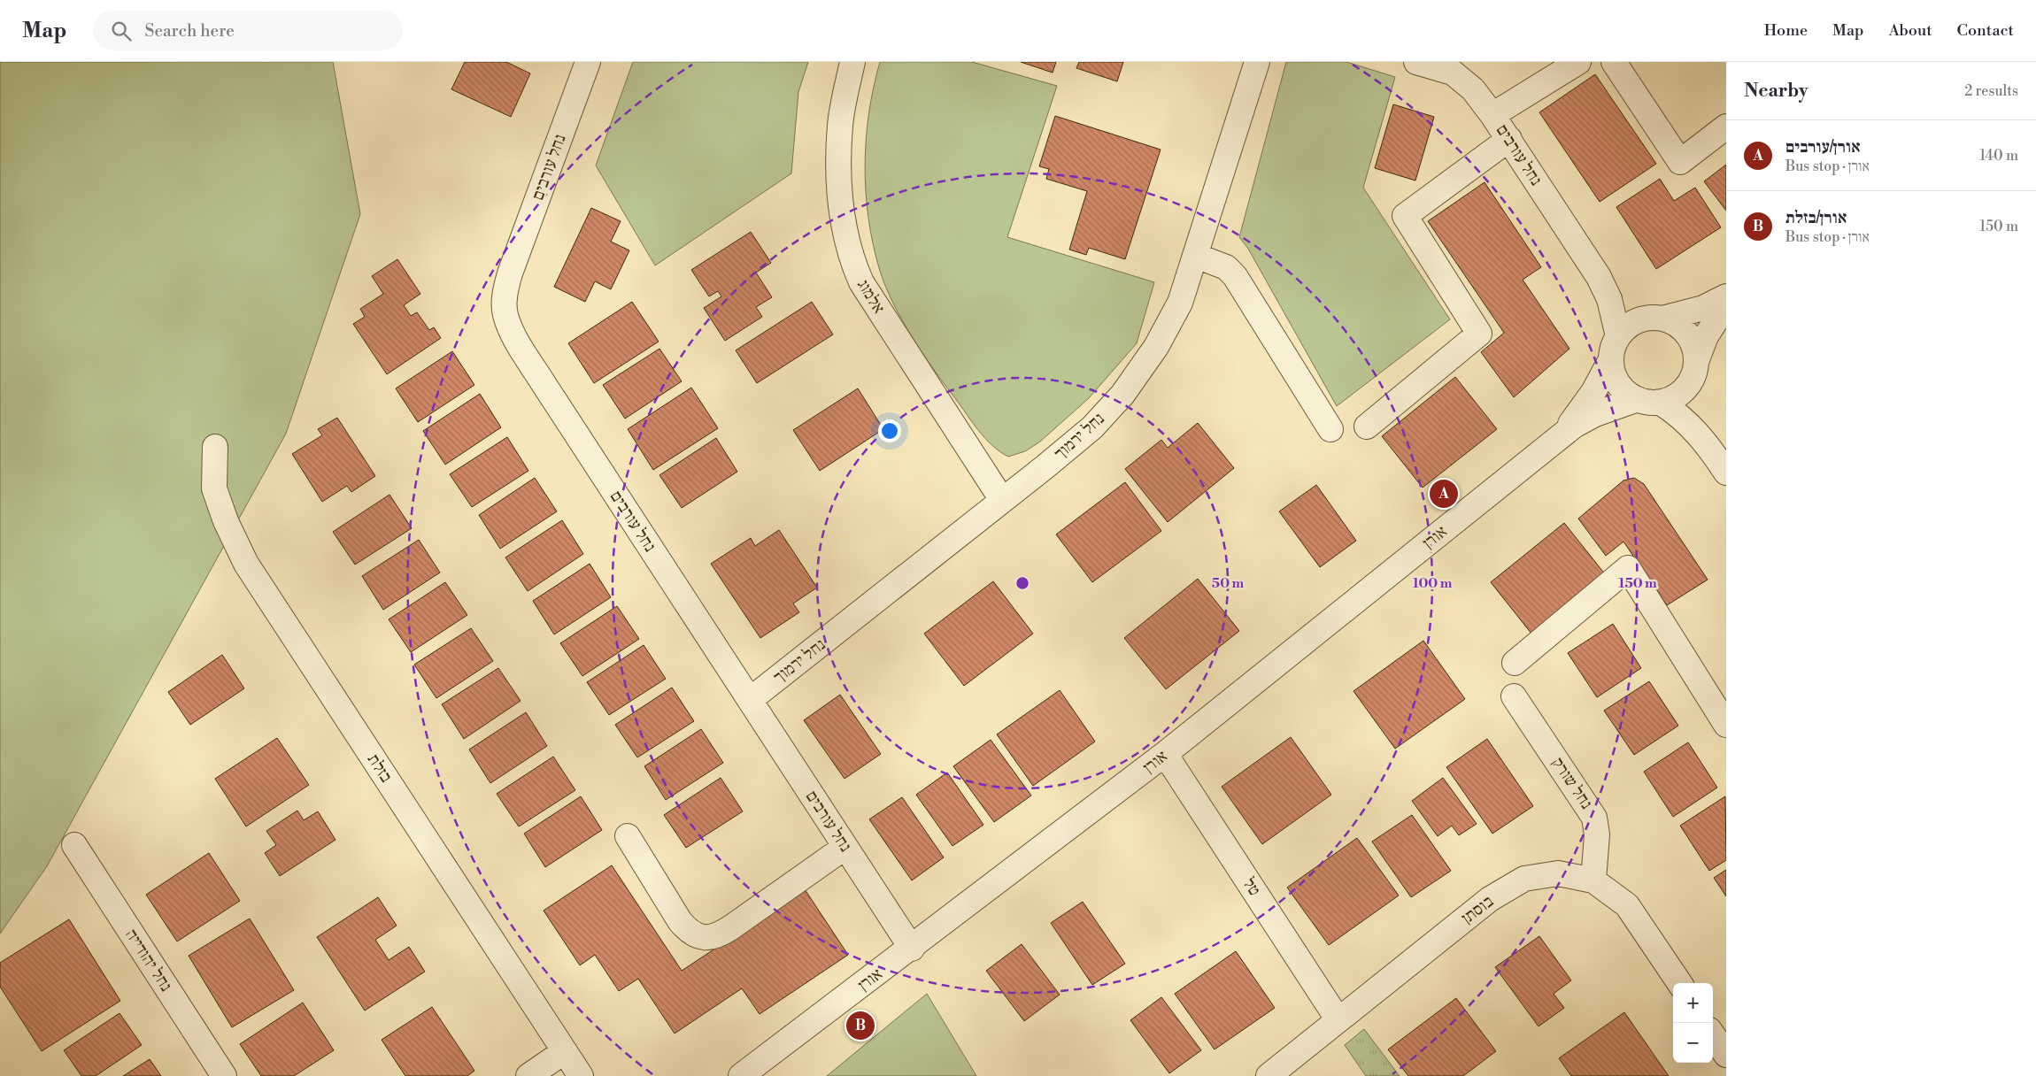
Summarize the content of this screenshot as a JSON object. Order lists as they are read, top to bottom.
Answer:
{
  "streets": {
    "street": [
      "נחל עורבים",
      "אלמוג",
      "נחל ירמוך",
      "אורן",
      "בזלת",
      "נחל שורק",
      "טל",
      "בוסתן",
      "נחל יהודייה"
    ]
  },
  "crossings": [
    ["נחל עורבים", "נחל ירמוך"],
    ["נחל עורבים", "אורן"],
    ["אלמוג", "נחל ירמוך"],
    ["אורן", "טל"],
    ["נחל שורק", "בוסתן"],
    ["טל", "בוסתן"]
  ],
  "page": {
    "header": "Map",
    "search": "Search here",
    "nav": [
      "Home",
      "Map",
      "About",
      "Contact"
    ],
    "heading": ["Nearby", "2 results"],
    "list": [
      {
        "mark": "A",
        "name": "אורן/עורבים",
        "note": "Bus stop · אורן",
        "value": "140 m"
      },
      {
        "mark": "B",
        "name": "אורן/בזלת",
        "note": "Bus stop · אורן",
        "value": "150 m"
      }
    ],
    "pins": ["A", "B"],
    "map_buttons": ["+", "−"]
  },
  "rings": ["50 m", "100 m", "150 m"]
}
